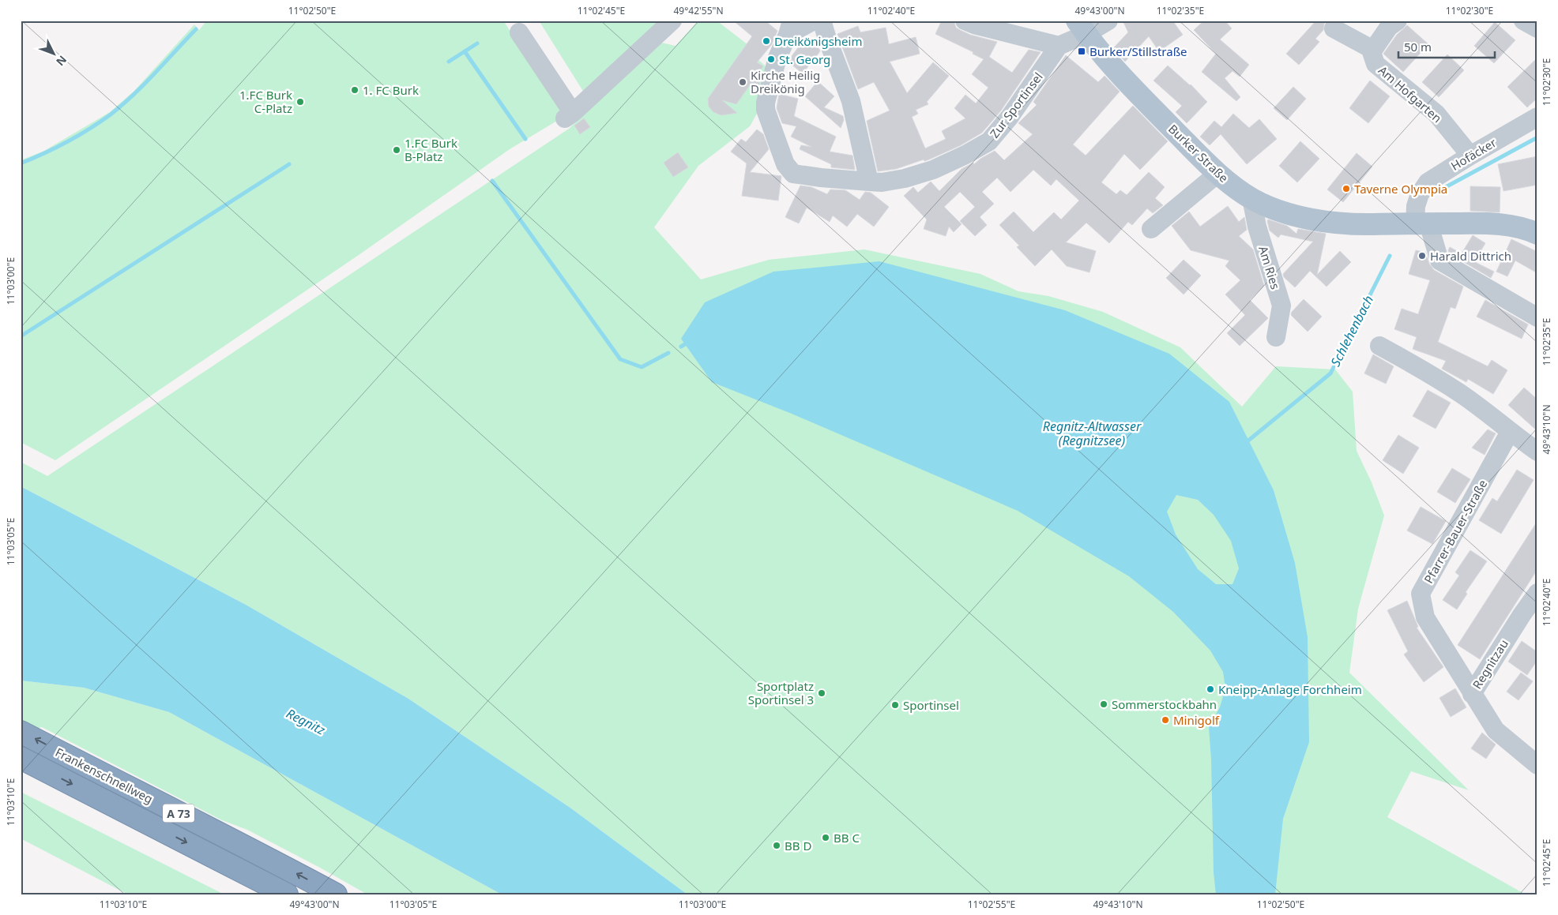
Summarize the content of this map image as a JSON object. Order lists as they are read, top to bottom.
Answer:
{
  "streets": {
    "highway": ["Frankenschnellweg", "A 73"],
    "main road": ["Burker Straße"],
    "street": [
      "Am Hofgarten",
      "Zur Sportinsel",
      "Hofäcker",
      "Am Ries",
      "Pfarrer-Bauer-Straße",
      "Regnitzau"
    ]
  },
  "crossings": [
    ["Am Hofgarten", "Hofäcker"],
    ["Burker Straße", "Hofäcker"],
    ["Burker Straße", "Am Ries"],
    ["Pfarrer-Bauer-Straße", "Regnitzau"]
  ],
  "water": ["Schlehenbach", "Regnitz-Altwasser (Regnitzsee)", "Regnitz"],
  "places": {
    "other": [
      "Dreikönigsheim",
      "St. Georg",
      "Kirche Heilig Dreikönig",
      "1. FC Burk",
      "1.FC Burk C-Platz",
      "1.FC Burk B-Platz",
      "Taverne Olympia",
      "Harald Dittrich",
      "Kneipp-Anlage Forchheim",
      "Sportplatz Sportinsel 3",
      "Sommerstockbahn",
      "Sportinsel",
      "Minigolf",
      "BB C",
      "BB D"
    ],
    "transit": ["Burker/Stillstraße"]
  },
  "scale_bar": "50 m",
  "north": "bottom right",
  "coordinates": [
    "11°02'50\"E",
    "11°02'45\"E",
    "49°42'55\"N",
    "11°02'40\"E",
    "49°43'00\"N",
    "11°02'35\"E",
    "11°02'30\"E",
    "11°03'00\"E",
    "49°43'10\"N",
    "11°03'05\"E",
    "11°03'10\"E",
    "11°02'55\"E"
  ]
}
